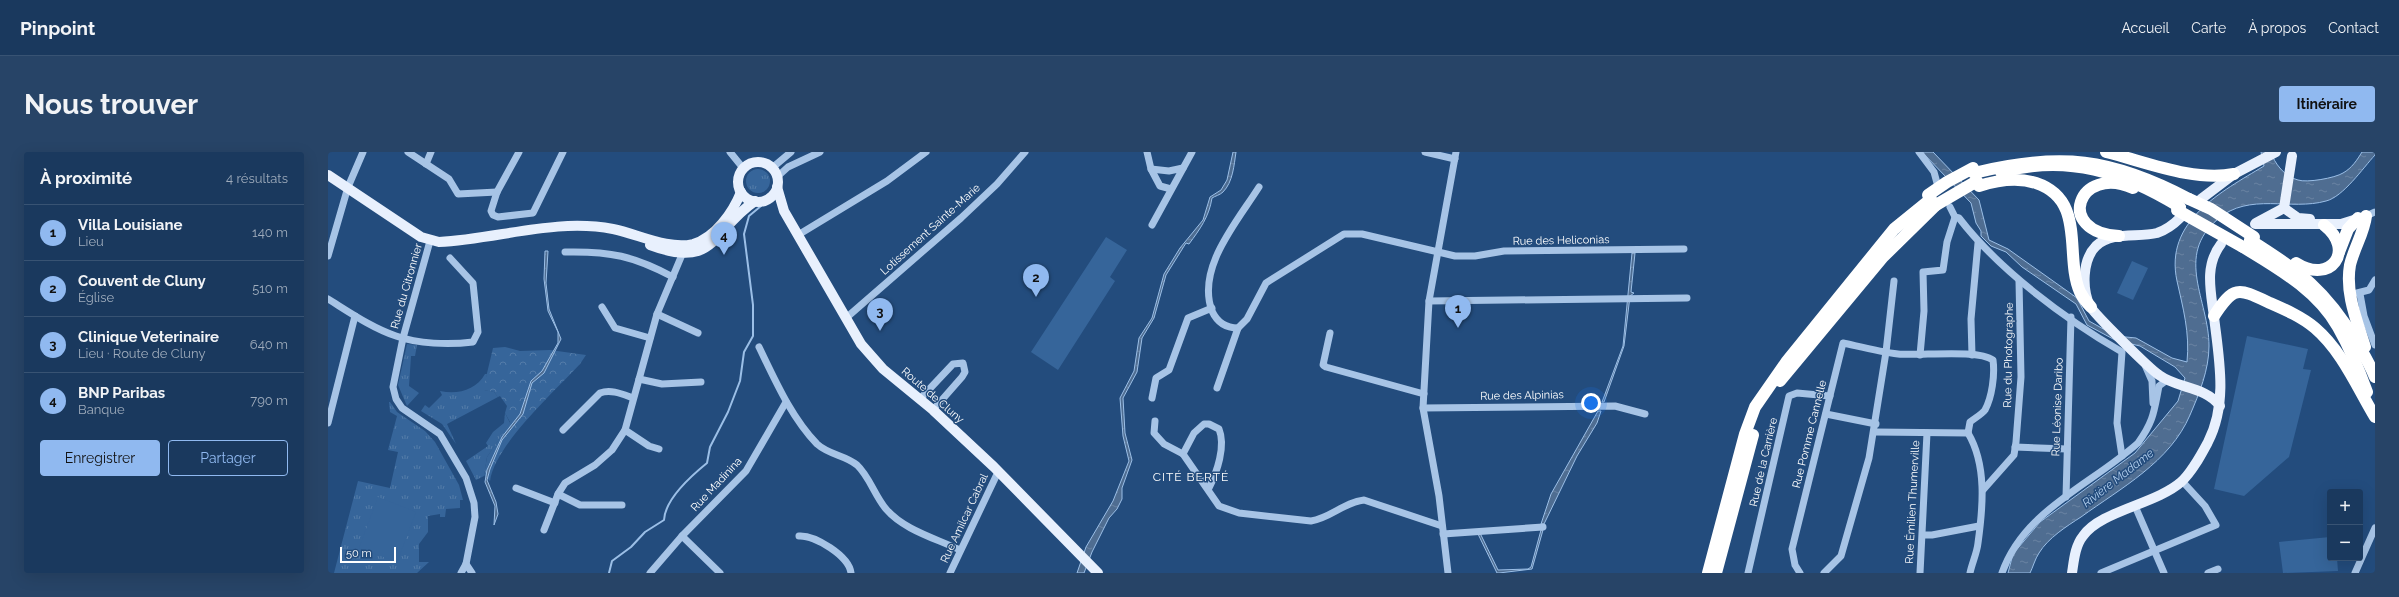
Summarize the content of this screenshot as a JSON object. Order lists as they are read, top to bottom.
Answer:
{
  "streets": {
    "main road": ["Route de Cluny"],
    "street": [
      "Lotissement Sainte-Marie",
      "Rue des Heliconias",
      "Rue du Citronnier",
      "Rue du Photographe",
      "Rue des Alpinias",
      "Rue Léonise Daribo",
      "Rue Pomme Cannelle",
      "Rue de la Carrière",
      "Rue Madinina",
      "Rue Émilien Thumerville",
      "Rue Amilcar Cabral"
    ]
  },
  "crossings": [
    ["Lotissement Sainte-Marie", "Route de Cluny"],
    ["Route de Cluny", "Rue Amilcar Cabral"],
    ["Rue Pomme Cannelle", "Rue de la Carrière"]
  ],
  "districts": ["CITÉ BERTÉ"],
  "water": ["Rivière Madame"],
  "scale_bar": "50 m",
  "page": {
    "header": "Pinpoint",
    "nav": [
      "Accueil",
      "Carte",
      "À propos",
      "Contact"
    ],
    "buttons": [
      "Itinéraire",
      ["Enregistrer", "Partager"]
    ],
    "title": "Nous trouver",
    "heading": ["À proximité", "4 résultats"],
    "list": [
      {
        "mark": "1",
        "name": "Villa Louisiane",
        "note": "Lieu",
        "value": "140 m"
      },
      {
        "mark": "2",
        "name": "Couvent de Cluny",
        "note": "Église",
        "value": "510 m"
      },
      {
        "mark": "3",
        "name": "Clinique Veterinaire",
        "note": "Lieu · Route de Cluny",
        "value": "640 m"
      },
      {
        "mark": "4",
        "name": "BNP Paribas",
        "note": "Banque",
        "value": "790 m"
      }
    ],
    "pins": [
      "4",
      "2",
      "1",
      "3"
    ],
    "map_buttons": ["+", "−"],
    "scale": "50 m"
  }
}
